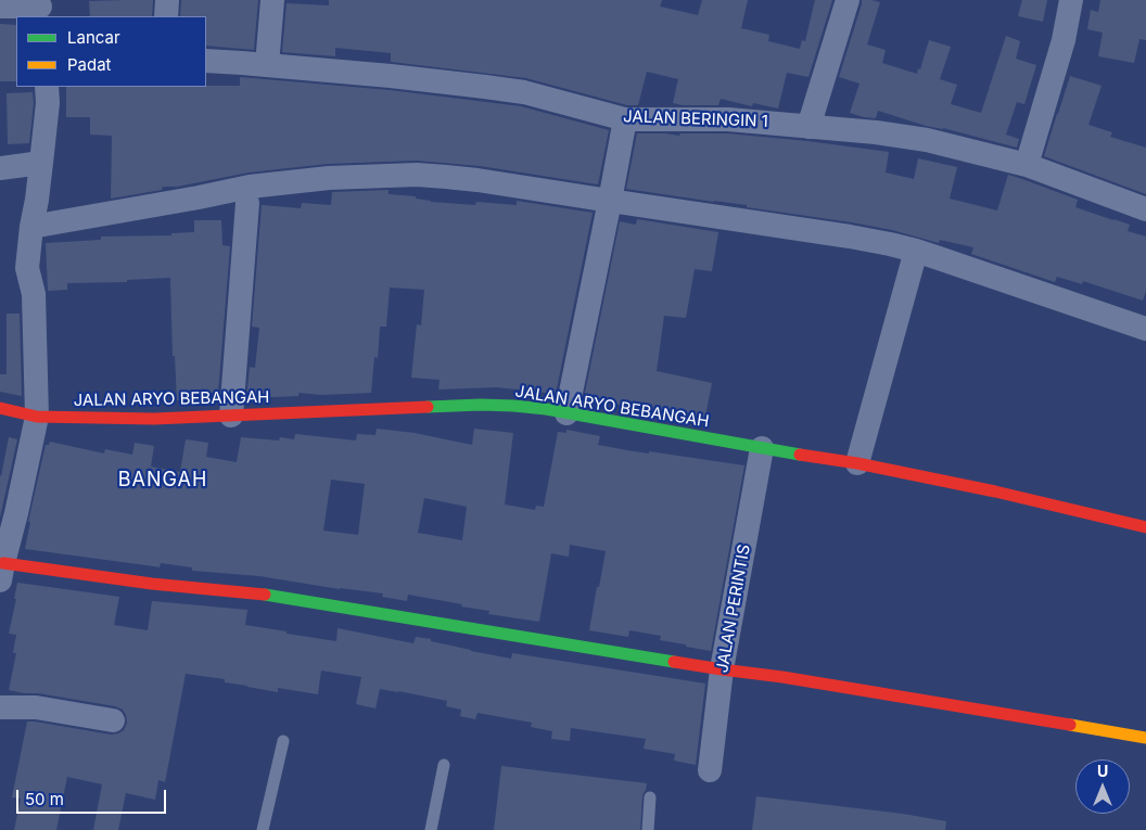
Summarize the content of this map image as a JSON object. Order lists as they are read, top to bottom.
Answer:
{
  "streets": {
    "street": ["JALAN BERINGIN 1", "JALAN ARYO BEBANGAH", "JALAN PERINTIS"]
  },
  "crossings": [
    ["JALAN ARYO BEBANGAH", "JALAN PERINTIS"]
  ],
  "districts": ["BANGAH"],
  "legend": ["Lancar", "Padat"],
  "scale_bar": "50 m",
  "north": "top"
}
